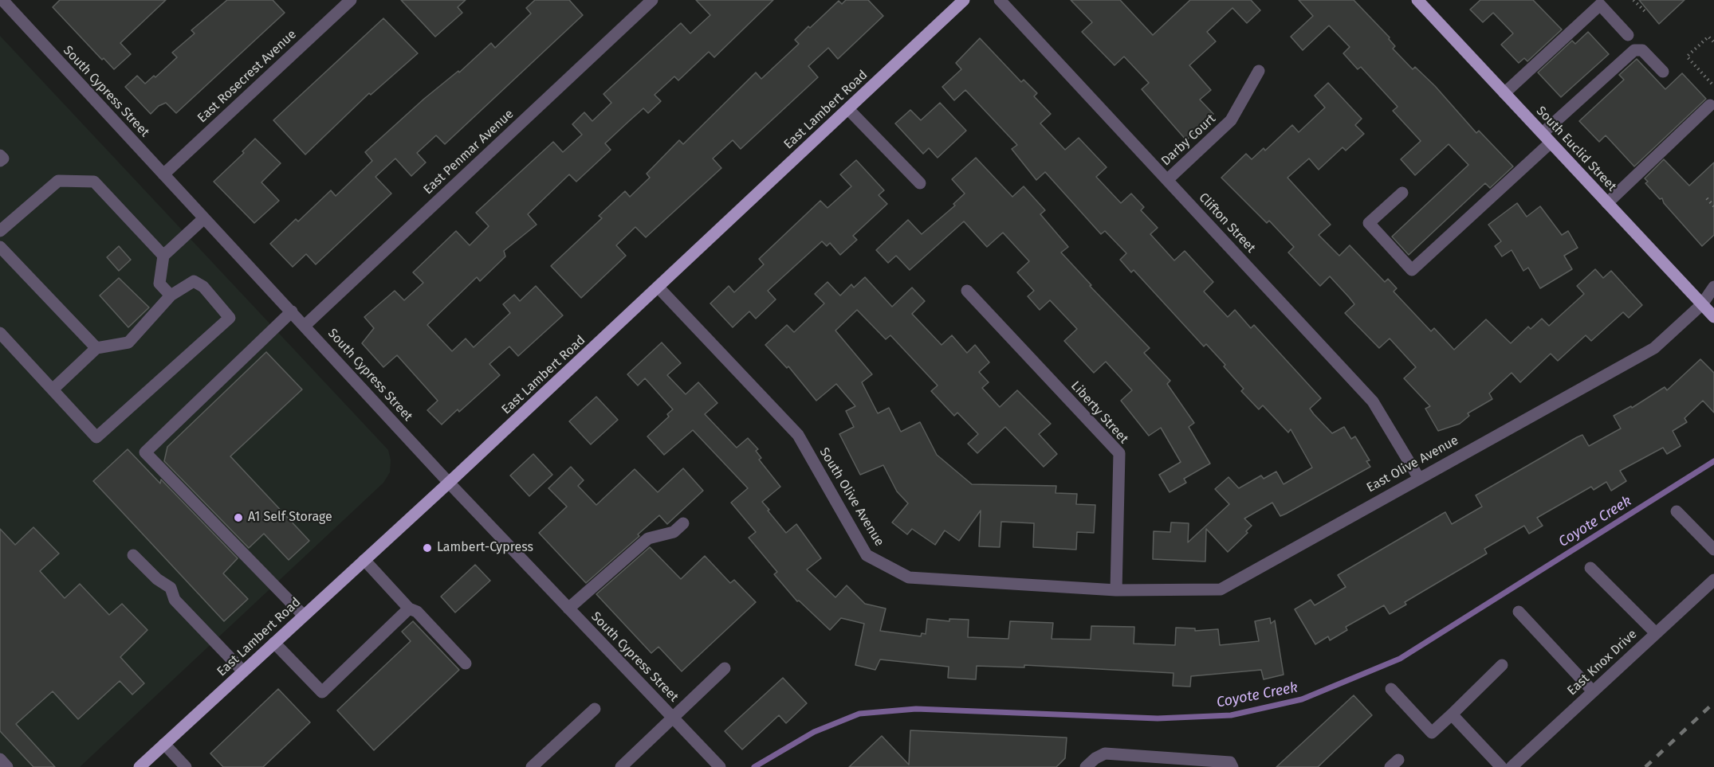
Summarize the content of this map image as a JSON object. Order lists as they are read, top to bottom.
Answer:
{
  "streets": {
    "main road": ["East Lambert Road", "South Euclid Street"],
    "street": [
      "East Rosecrest Avenue",
      "South Cypress Street",
      "Darby Court",
      "East Penmar Avenue",
      "Clifton Street",
      "Liberty Street",
      "East Olive Avenue",
      "South Olive Avenue",
      "East Knox Drive"
    ]
  },
  "crossings": [
    ["East Rosecrest Avenue", "South Cypress Street"],
    ["South Cypress Street", "East Lambert Road"],
    ["South Cypress Street", "East Penmar Avenue"],
    ["East Lambert Road", "South Olive Avenue"],
    ["Darby Court", "Clifton Street"],
    ["South Euclid Street", "East Olive Avenue"],
    ["Clifton Street", "East Olive Avenue"],
    ["Liberty Street", "East Olive Avenue"],
    ["Liberty Street", "South Olive Avenue"],
    ["East Olive Avenue", "South Olive Avenue"]
  ],
  "water": ["Coyote Creek"],
  "places": ["A1 Self Storage", "Lambert-Cypress"]
}
